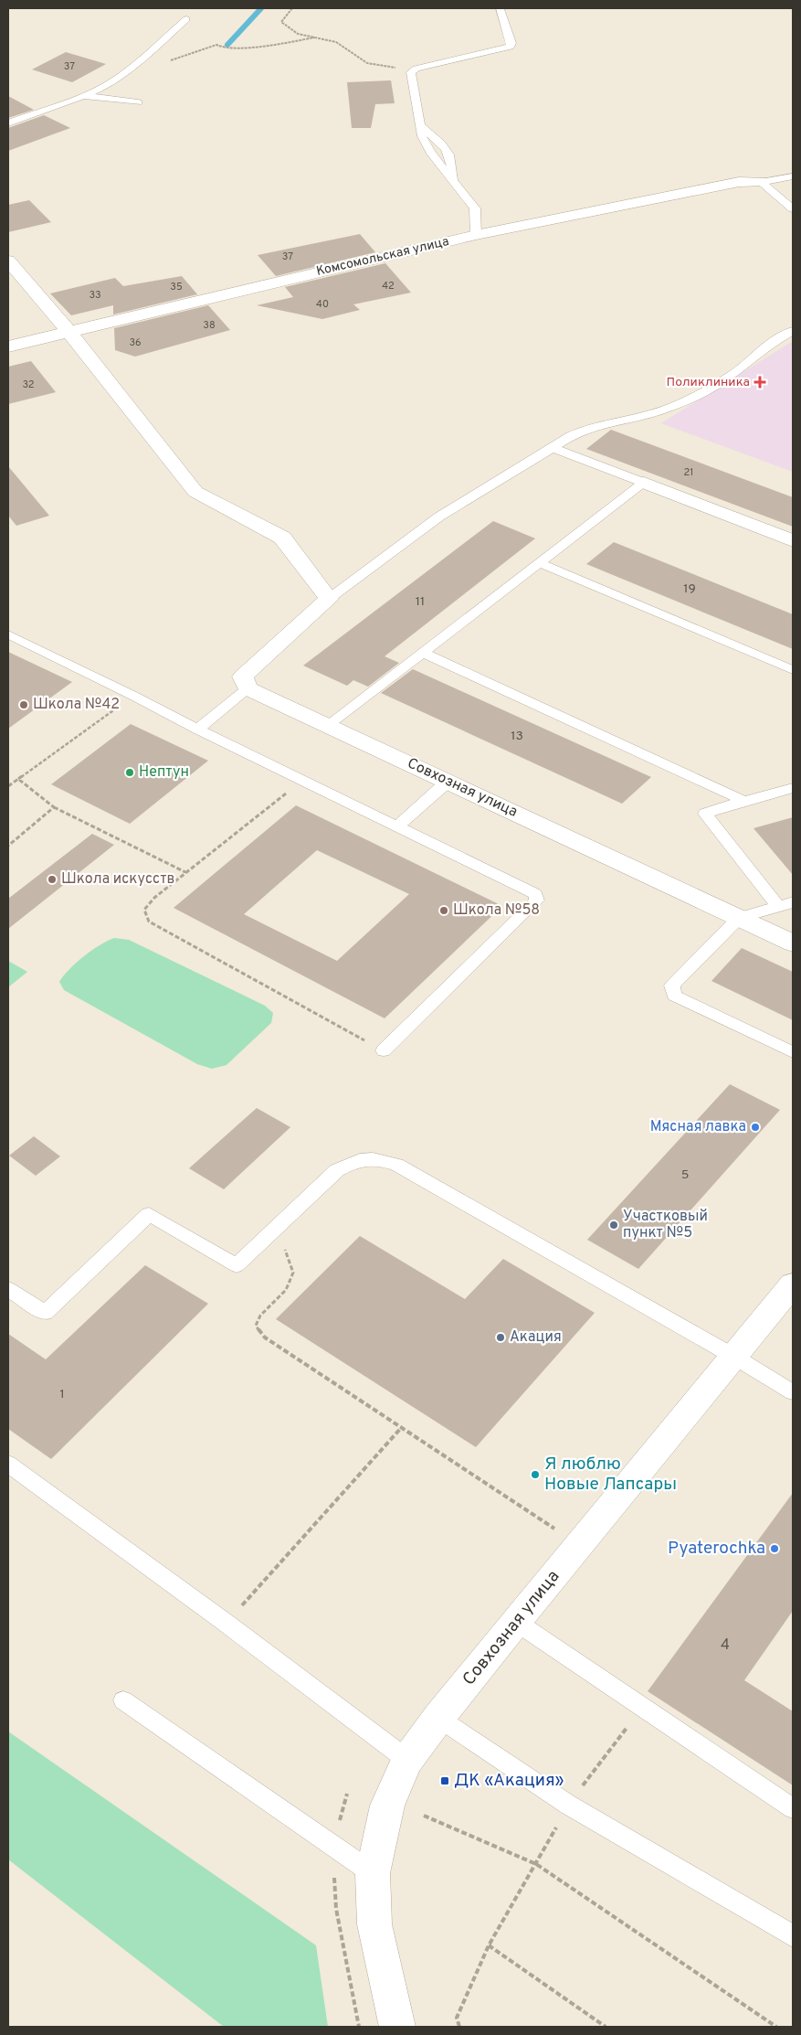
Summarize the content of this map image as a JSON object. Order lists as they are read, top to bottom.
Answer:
{
  "streets": {
    "street": ["Комсомольская улица", "Совхозная улица"]
  },
  "places": {
    "health": ["Поликлиника"],
    "other": [
      "Школа №42",
      "Нептун",
      "Школа искусств",
      "Школа №58",
      "Мясная лавка",
      "Участковый пункт №5",
      "Акация",
      "Я люблю Новые Лапсары",
      "Pyaterochka"
    ],
    "transit": ["ДК «Акация»"]
  },
  "house_numbers": [
    "37",
    "37",
    "42",
    "35",
    "33",
    "40",
    "38",
    "36",
    "32",
    "21",
    "19",
    "11",
    "13",
    "5",
    "1",
    "4"
  ]
}
